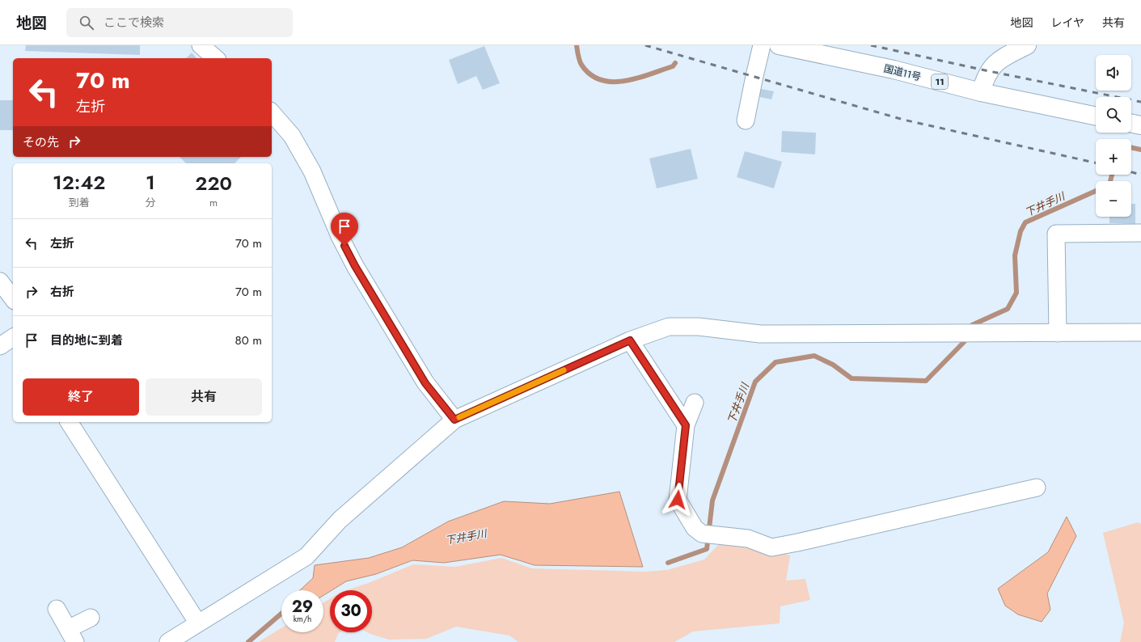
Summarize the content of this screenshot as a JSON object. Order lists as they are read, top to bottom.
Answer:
{
  "streets": {
    "main road": ["国道11号", "11"]
  },
  "water": ["下井手川"],
  "page": {
    "header": "地図",
    "search": "ここで検索",
    "nav": ["地図", "レイヤ", "共有"],
    "map_buttons": ["+", "−"],
    "turn": ["70 m", "左折"],
    "then": "その先",
    "eta": [
      "12:42",
      "到着",
      "1",
      "分",
      "220",
      "m"
    ],
    "list": [
      {
        "name": "左折",
        "value": "70 m"
      },
      {
        "name": "右折",
        "value": "70 m"
      },
      {
        "name": "目的地に到着",
        "value": "80 m"
      }
    ],
    "buttons": ["終了", "共有"],
    "speed": "29 km/h",
    "limit": "30"
  }
}
